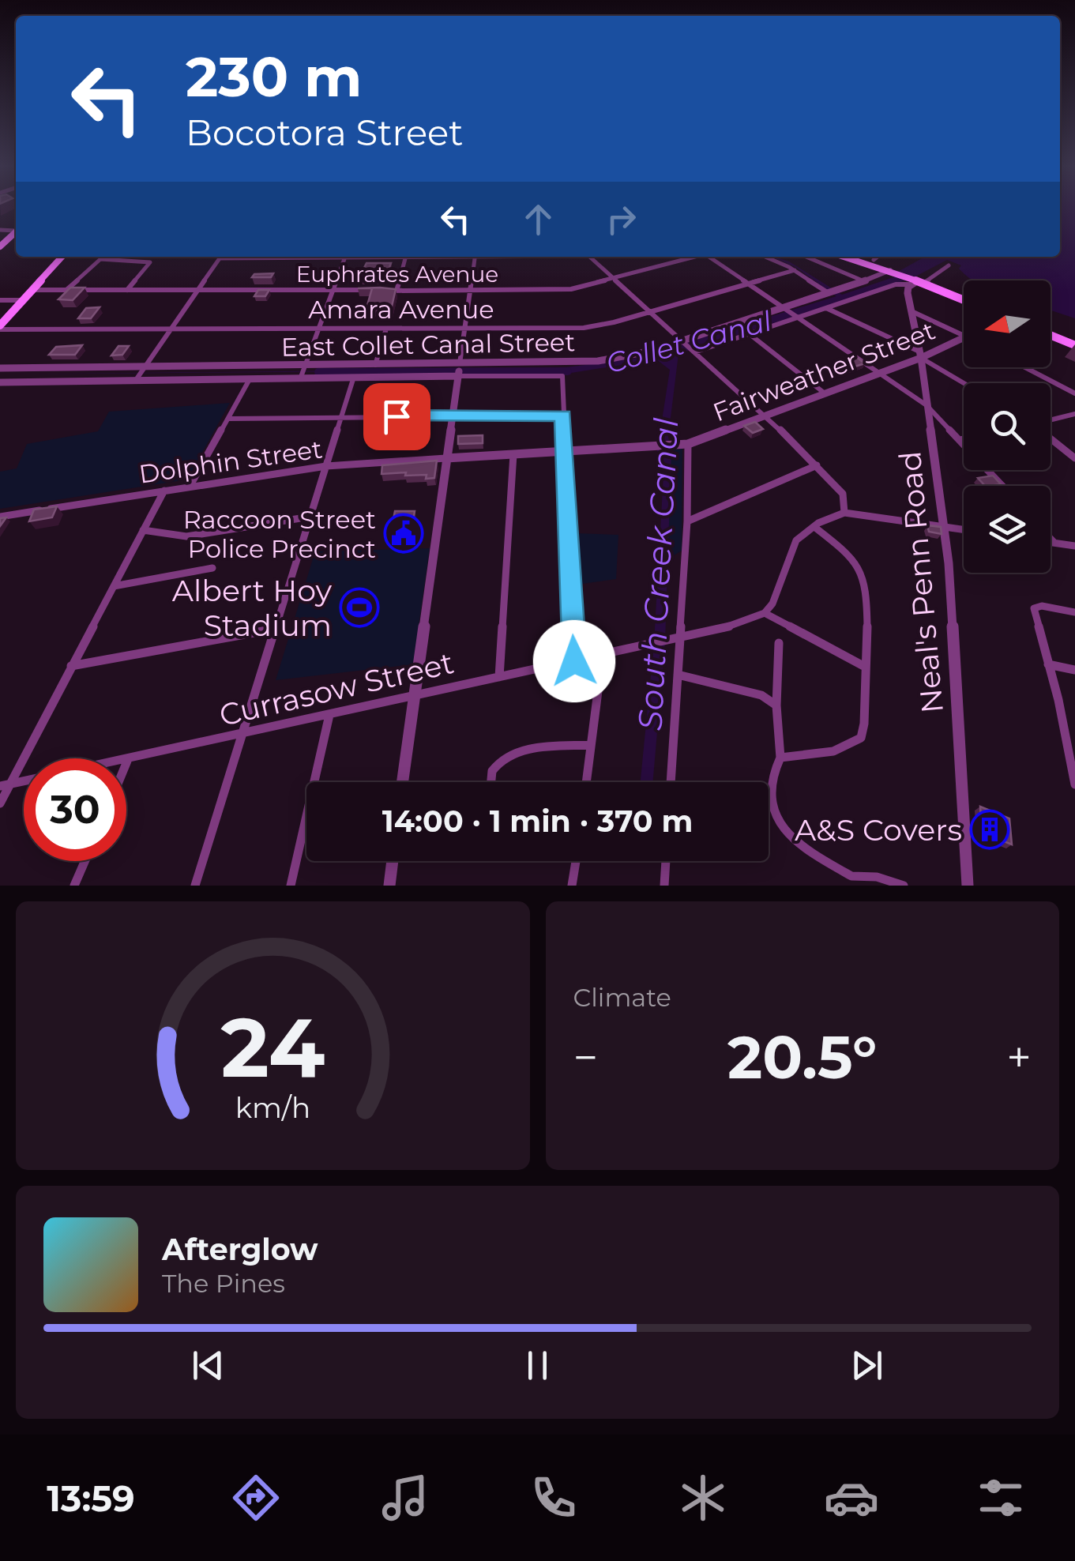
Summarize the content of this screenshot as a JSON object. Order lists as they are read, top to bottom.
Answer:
{
  "streets": {
    "street": [
      "Euphrates Avenue",
      "Amara Avenue",
      "East Collet Canal Street",
      "Fairweather Street",
      "Dolphin Street",
      "Neal's Penn Road",
      "Currasow Street"
    ]
  },
  "crossings": [
    ["Fairweather Street", "Dolphin Street"],
    ["Fairweather Street", "Neal's Penn Road"]
  ],
  "water": ["Collet Canal", "South Creek Canal"],
  "places": {
    "public building": ["Raccoon Street Police Precinct"],
    "sports": ["Albert Hoy Stadium"],
    "building": ["A&S Covers"]
  },
  "north": "left",
  "page": {
    "turn": ["230 m", "Bocotora Street"],
    "limit": "30",
    "trip": "14:00 · 1 min · 370 m",
    "tile": "Climate",
    "heat": ["−", "20.5°", "+"],
    "song": ["Afterglow", "The Pines"],
    "tabs": "13:59",
    "gauge": ["24", "km/h"]
  }
}
